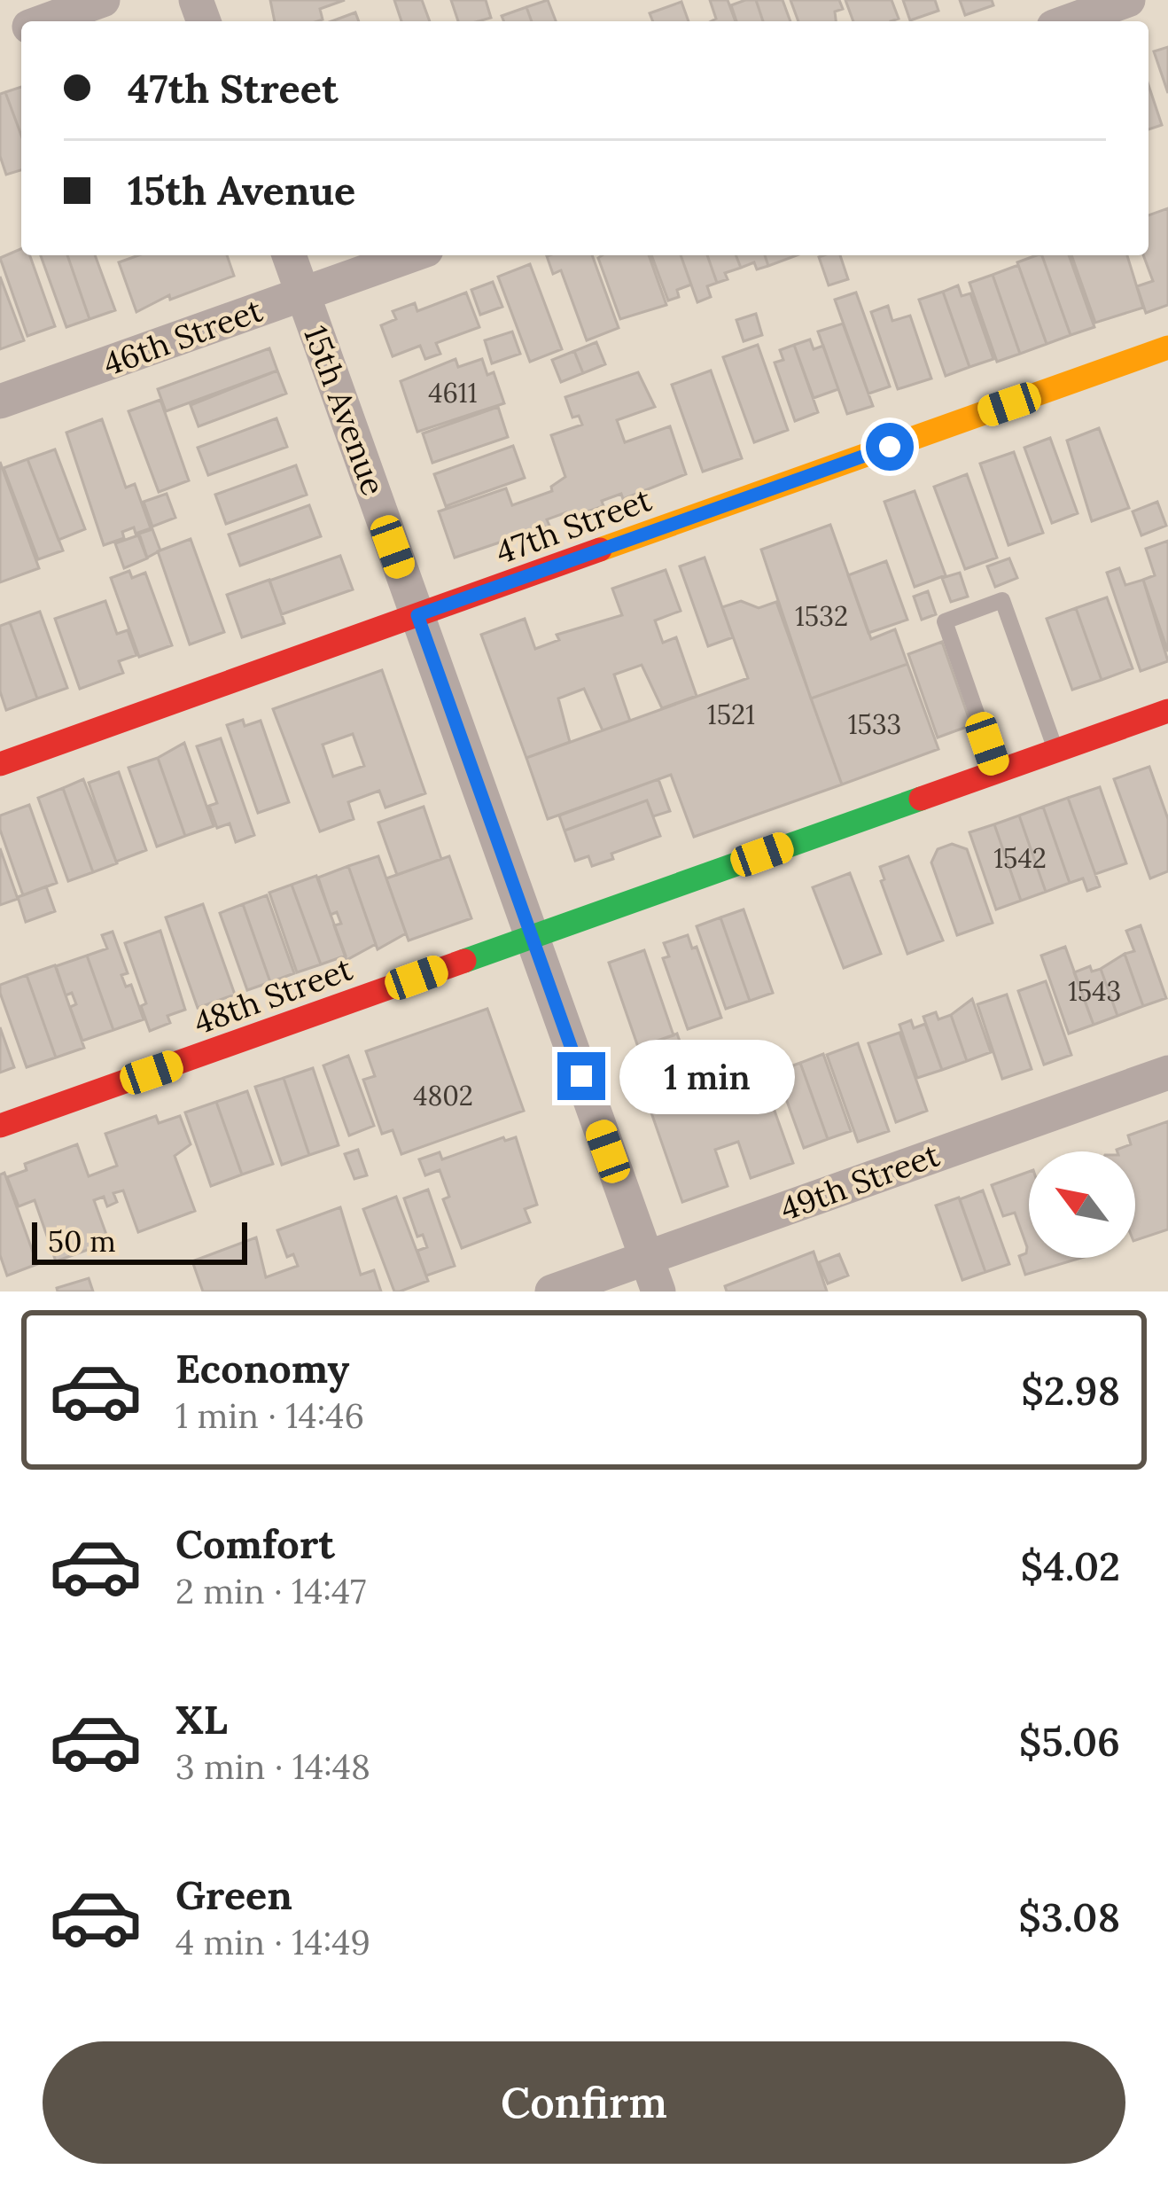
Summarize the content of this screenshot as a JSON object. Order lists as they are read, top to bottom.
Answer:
{
  "streets": {
    "street": [
      "46th Street",
      "15th Avenue",
      "47th Street",
      "48th Street",
      "49th Street"
    ]
  },
  "crossings": [
    ["46th Street", "15th Avenue"],
    ["15th Avenue", "47th Street"],
    ["15th Avenue", "48th Street"],
    ["15th Avenue", "49th Street"]
  ],
  "house_numbers": [
    "4611",
    "1532",
    "1521",
    "1533",
    "1542",
    "1543",
    "4802"
  ],
  "scale_bar": "50 m",
  "north": "top left",
  "page": {
    "banner": ["47th Street", "15th Avenue"],
    "bubble": "1 min",
    "scale": "50 m",
    "list": [
      {
        "name": "Economy",
        "note": "1 min · 14:46",
        "value": "$2.98"
      },
      {
        "name": "Comfort",
        "note": "2 min · 14:47",
        "value": "$4.02"
      },
      {
        "name": "XL",
        "note": "3 min · 14:48",
        "value": "$5.06"
      },
      {
        "name": "Green",
        "note": "4 min · 14:49",
        "value": "$3.08"
      }
    ],
    "buttons": "Confirm"
  }
}
